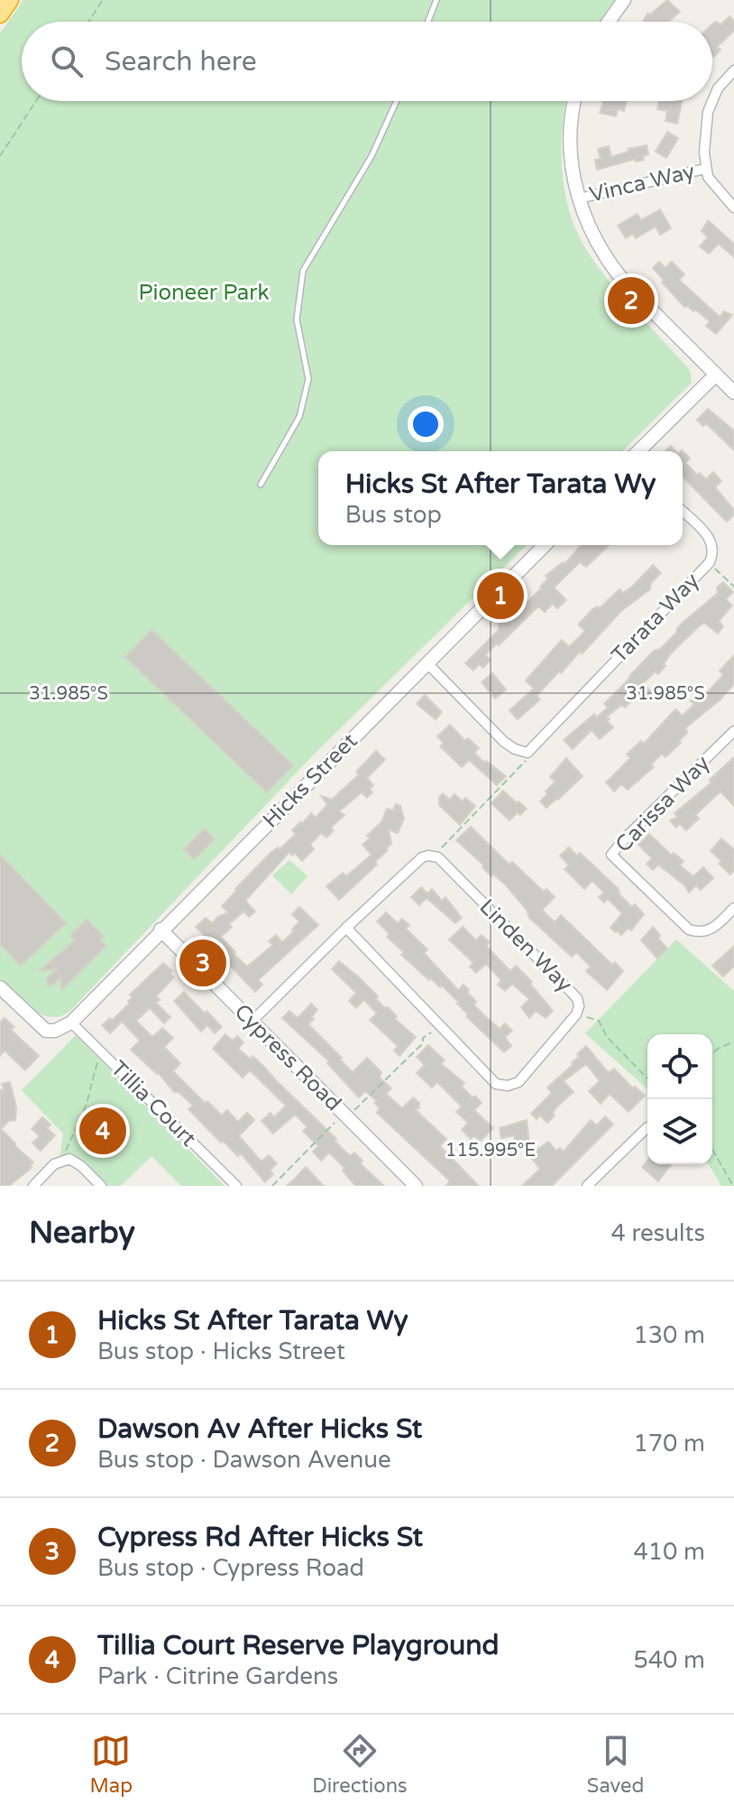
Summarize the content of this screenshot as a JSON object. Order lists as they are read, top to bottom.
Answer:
{
  "streets": {
    "street": [
      "Vinca Way",
      "Tarata Way",
      "Hicks Street",
      "Carissa Way",
      "Linden Way",
      "Cypress Road",
      "Tillia Court"
    ]
  },
  "crossings": [
    ["Hicks Street", "Cypress Road"],
    ["Hicks Street", "Tillia Court"]
  ],
  "parks": ["Pioneer Park"],
  "page": {
    "search": "Search here",
    "pins": [
      "2",
      "1",
      "3",
      "4"
    ],
    "popup": ["Hicks St After Tarata Wy", "Bus stop"],
    "heading": ["Nearby", "4 results"],
    "list": [
      {
        "mark": "1",
        "name": "Hicks St After Tarata Wy",
        "note": "Bus stop · Hicks Street",
        "value": "130 m"
      },
      {
        "mark": "2",
        "name": "Dawson Av After Hicks St",
        "note": "Bus stop · Dawson Avenue",
        "value": "170 m"
      },
      {
        "mark": "3",
        "name": "Cypress Rd After Hicks St",
        "note": "Bus stop · Cypress Road",
        "value": "410 m"
      },
      {
        "mark": "4",
        "name": "Tillia Court Reserve Playground",
        "note": "Park · Citrine Gardens",
        "value": "540 m"
      }
    ],
    "nav": ["Map", "Directions", "Saved"]
  },
  "coordinates": ["31.985°S", "115.995°E"]
}
